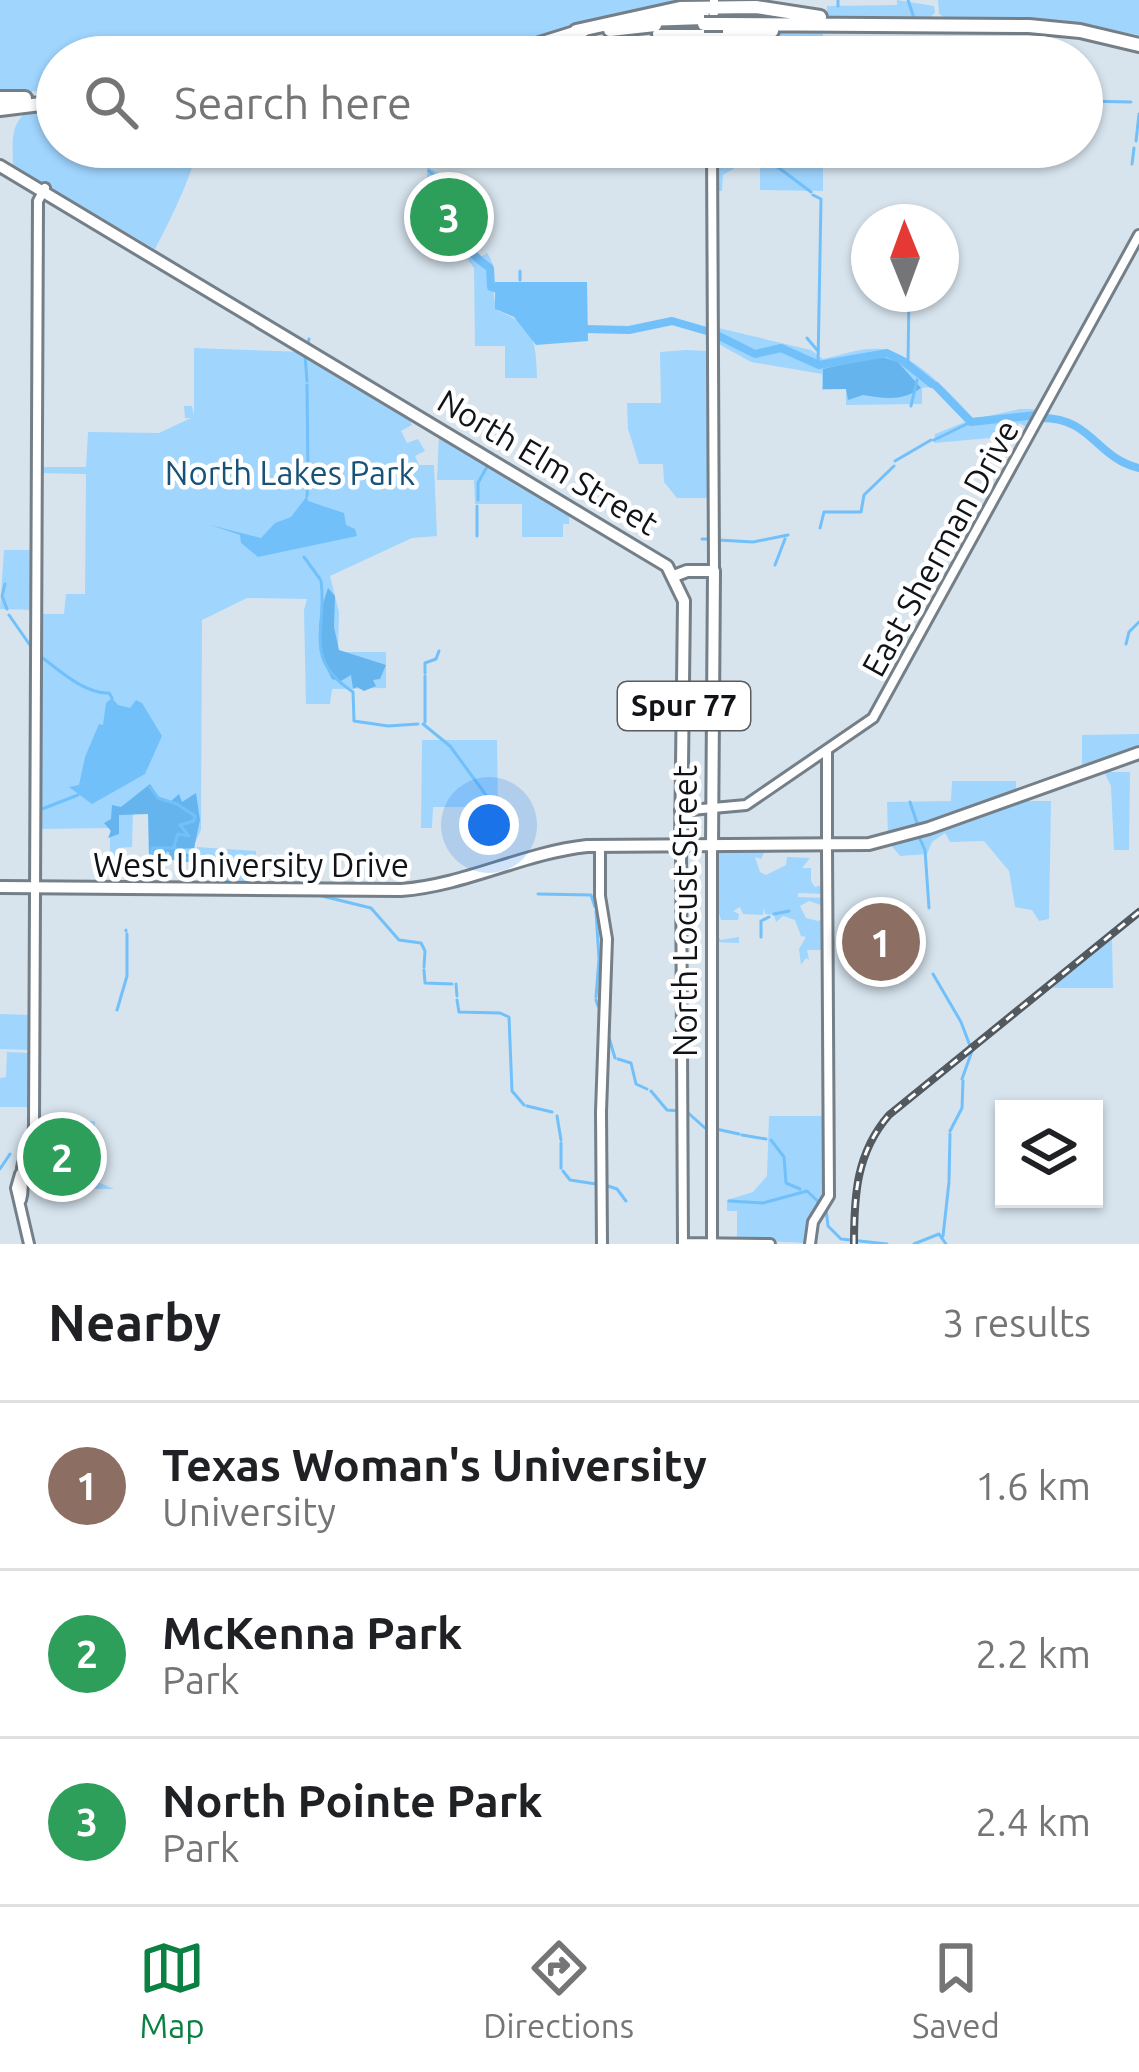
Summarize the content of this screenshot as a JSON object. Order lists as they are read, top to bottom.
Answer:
{
  "streets": {
    "main road": [
      "North Elm Street",
      "East Sherman Drive",
      "Spur 77",
      "West University Drive",
      "North Locust Street"
    ]
  },
  "crossings": [
    ["North Elm Street", "West University Drive"],
    ["East Sherman Drive", "North Locust Street"],
    ["West University Drive", "North Locust Street"]
  ],
  "parks": ["North Lakes Park"],
  "north": "top",
  "page": {
    "search": "Search here",
    "pins": ["3", "1", "2"],
    "heading": ["Nearby", "3 results"],
    "list": [
      {
        "mark": "1",
        "name": "Texas Woman's University",
        "note": "University",
        "value": "1.6 km"
      },
      {
        "mark": "2",
        "name": "McKenna Park",
        "note": "Park",
        "value": "2.2 km"
      },
      {
        "mark": "3",
        "name": "North Pointe Park",
        "note": "Park",
        "value": "2.4 km"
      }
    ],
    "nav": ["Map", "Directions", "Saved"]
  }
}
